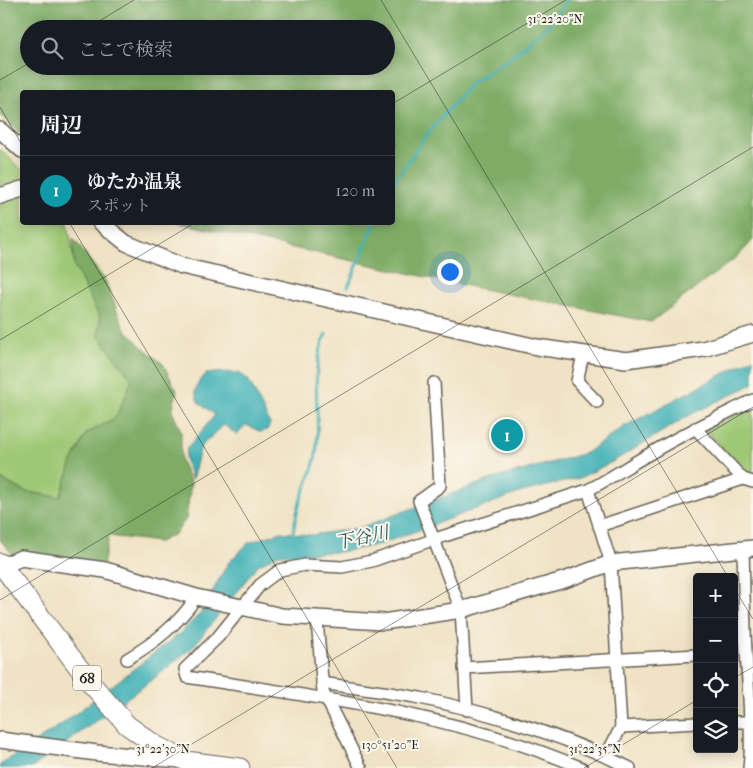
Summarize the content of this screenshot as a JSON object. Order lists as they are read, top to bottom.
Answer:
{
  "streets": {
    "main road": ["68"]
  },
  "water": ["下谷川"],
  "page": {
    "search": "ここで検索",
    "heading": "周辺",
    "list": [
      {
        "mark": "1",
        "name": "ゆたか温泉",
        "note": "スポット",
        "value": "120 m"
      }
    ],
    "pins": "1",
    "map_buttons": ["+", "−"]
  },
  "coordinates": [
    "31°22'20\"N",
    "130°51'20\"E",
    "31°22'30\"N",
    "31°22'35\"N"
  ]
}
